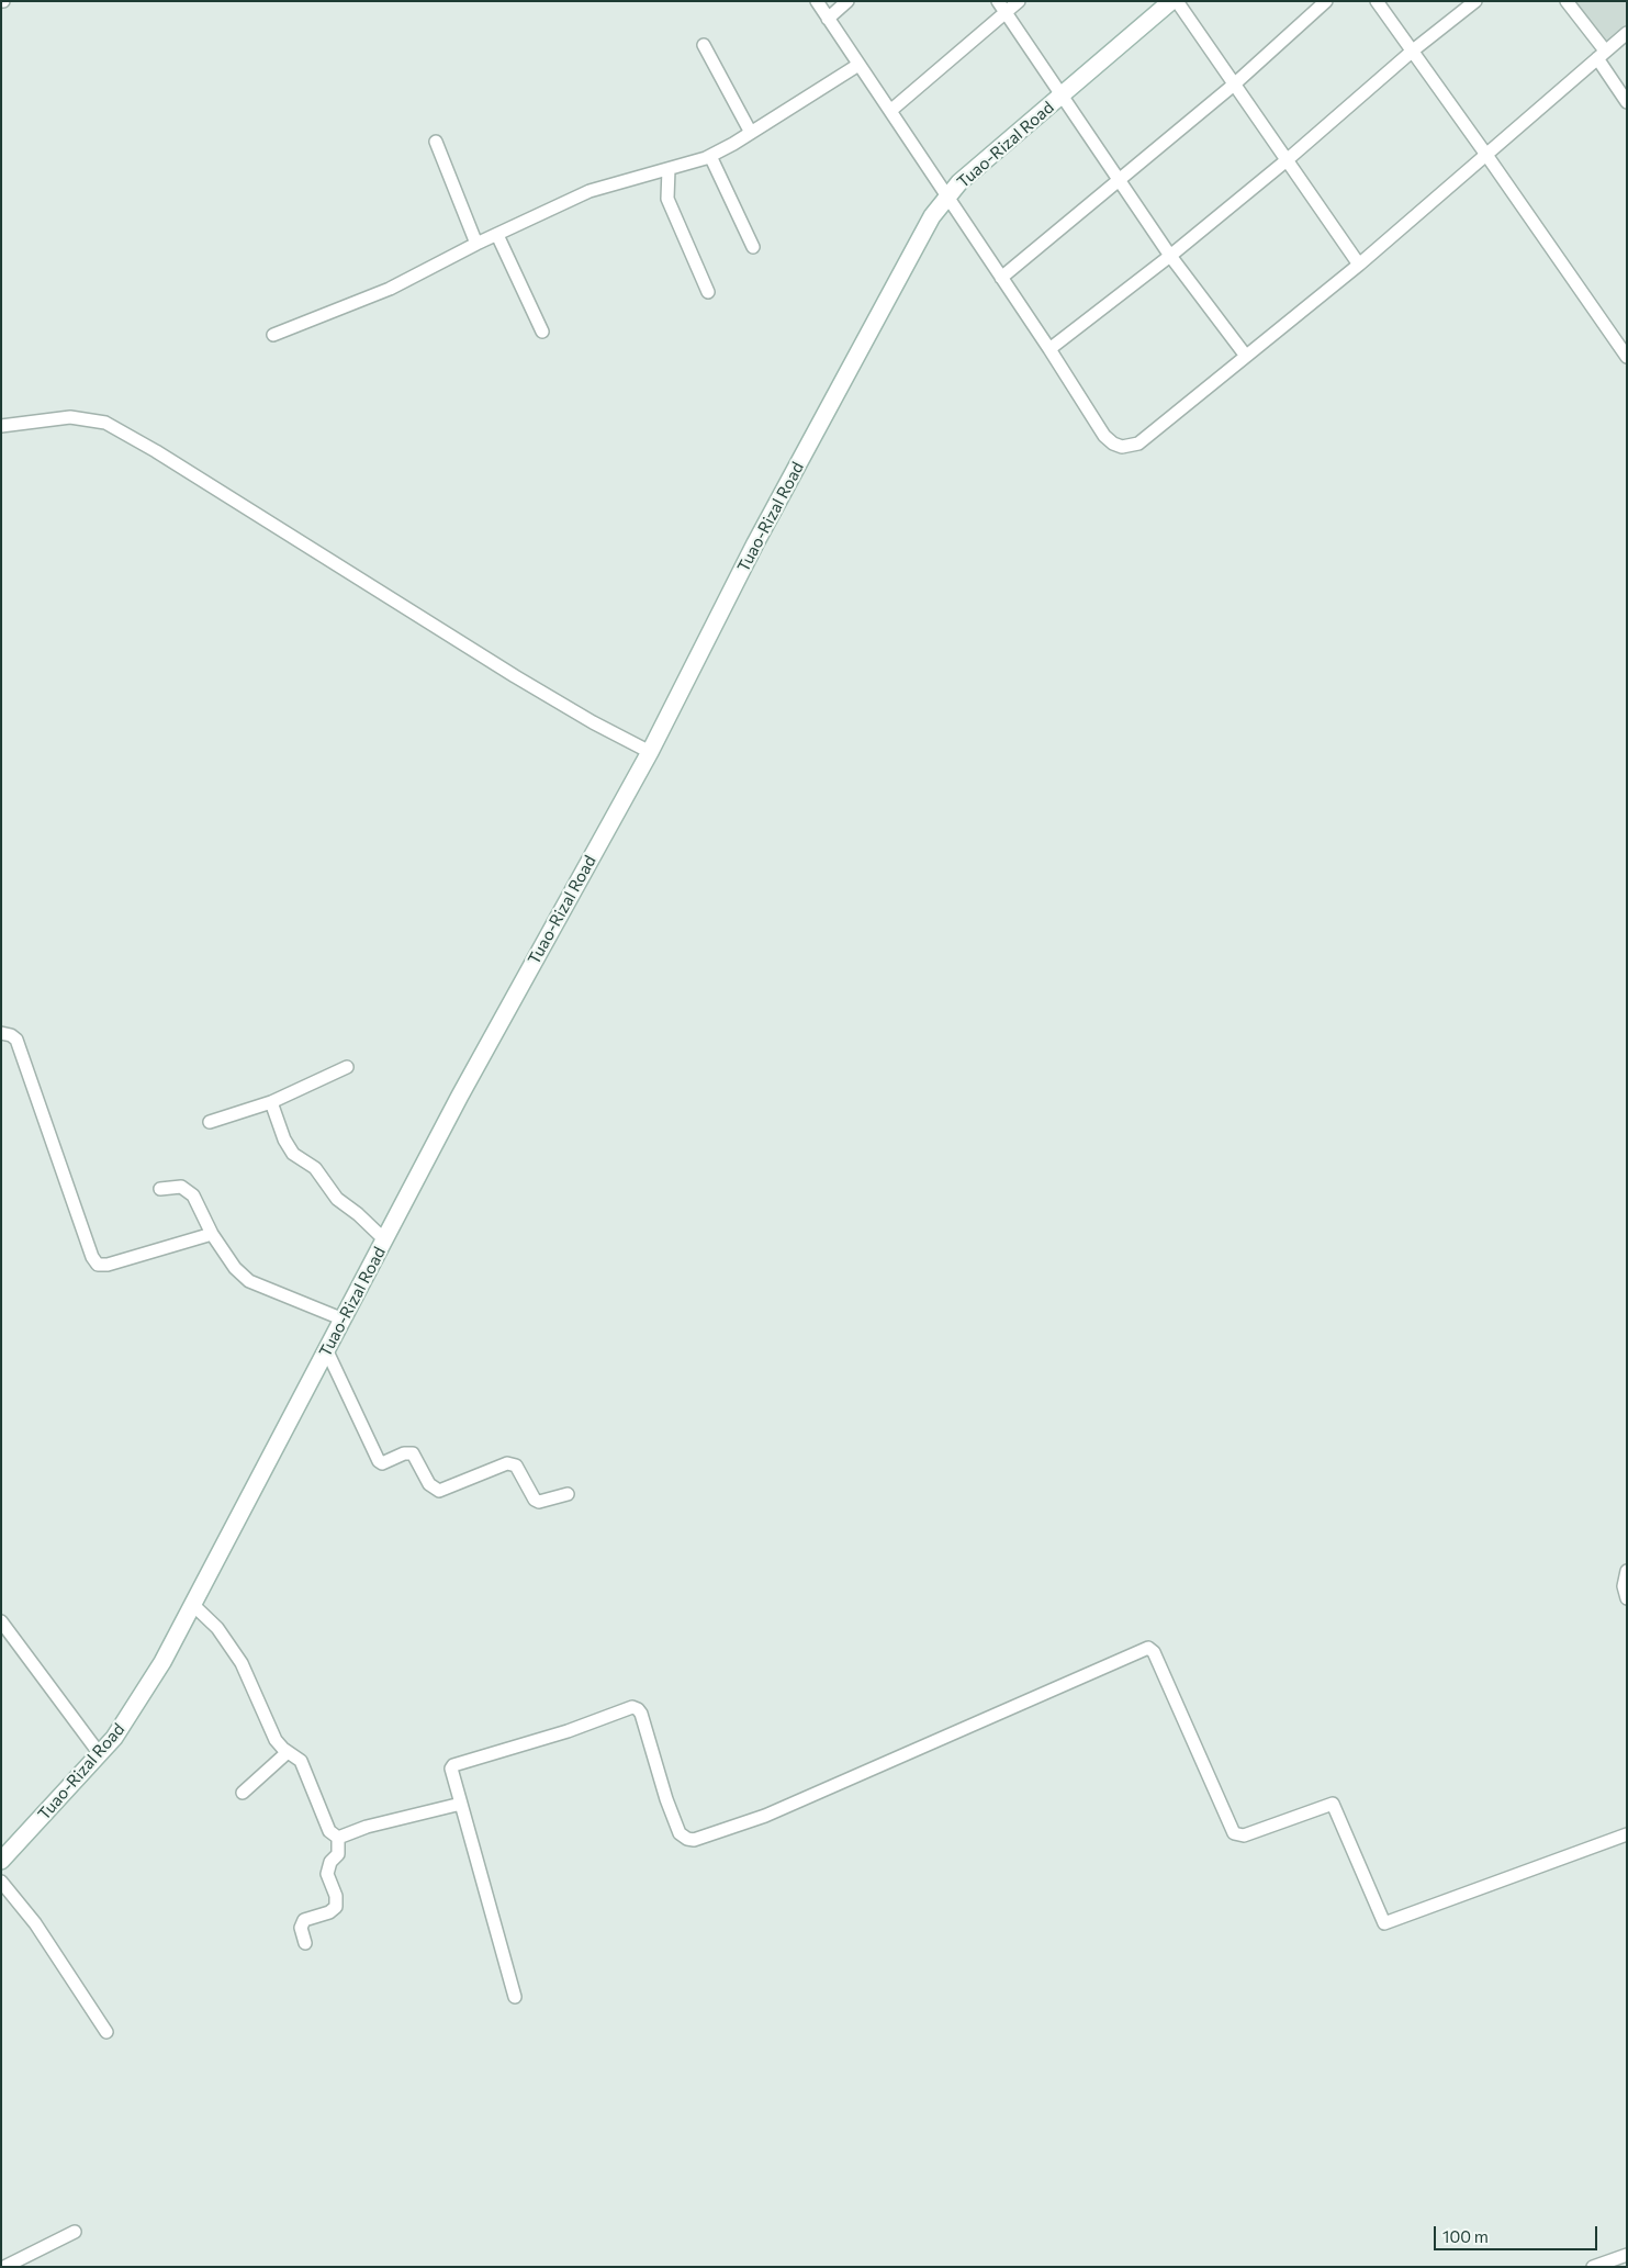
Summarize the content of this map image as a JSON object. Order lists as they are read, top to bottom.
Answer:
{
  "streets": {
    "main road": ["Tuao-Rizal Road"]
  },
  "scale_bar": "100 m"
}
